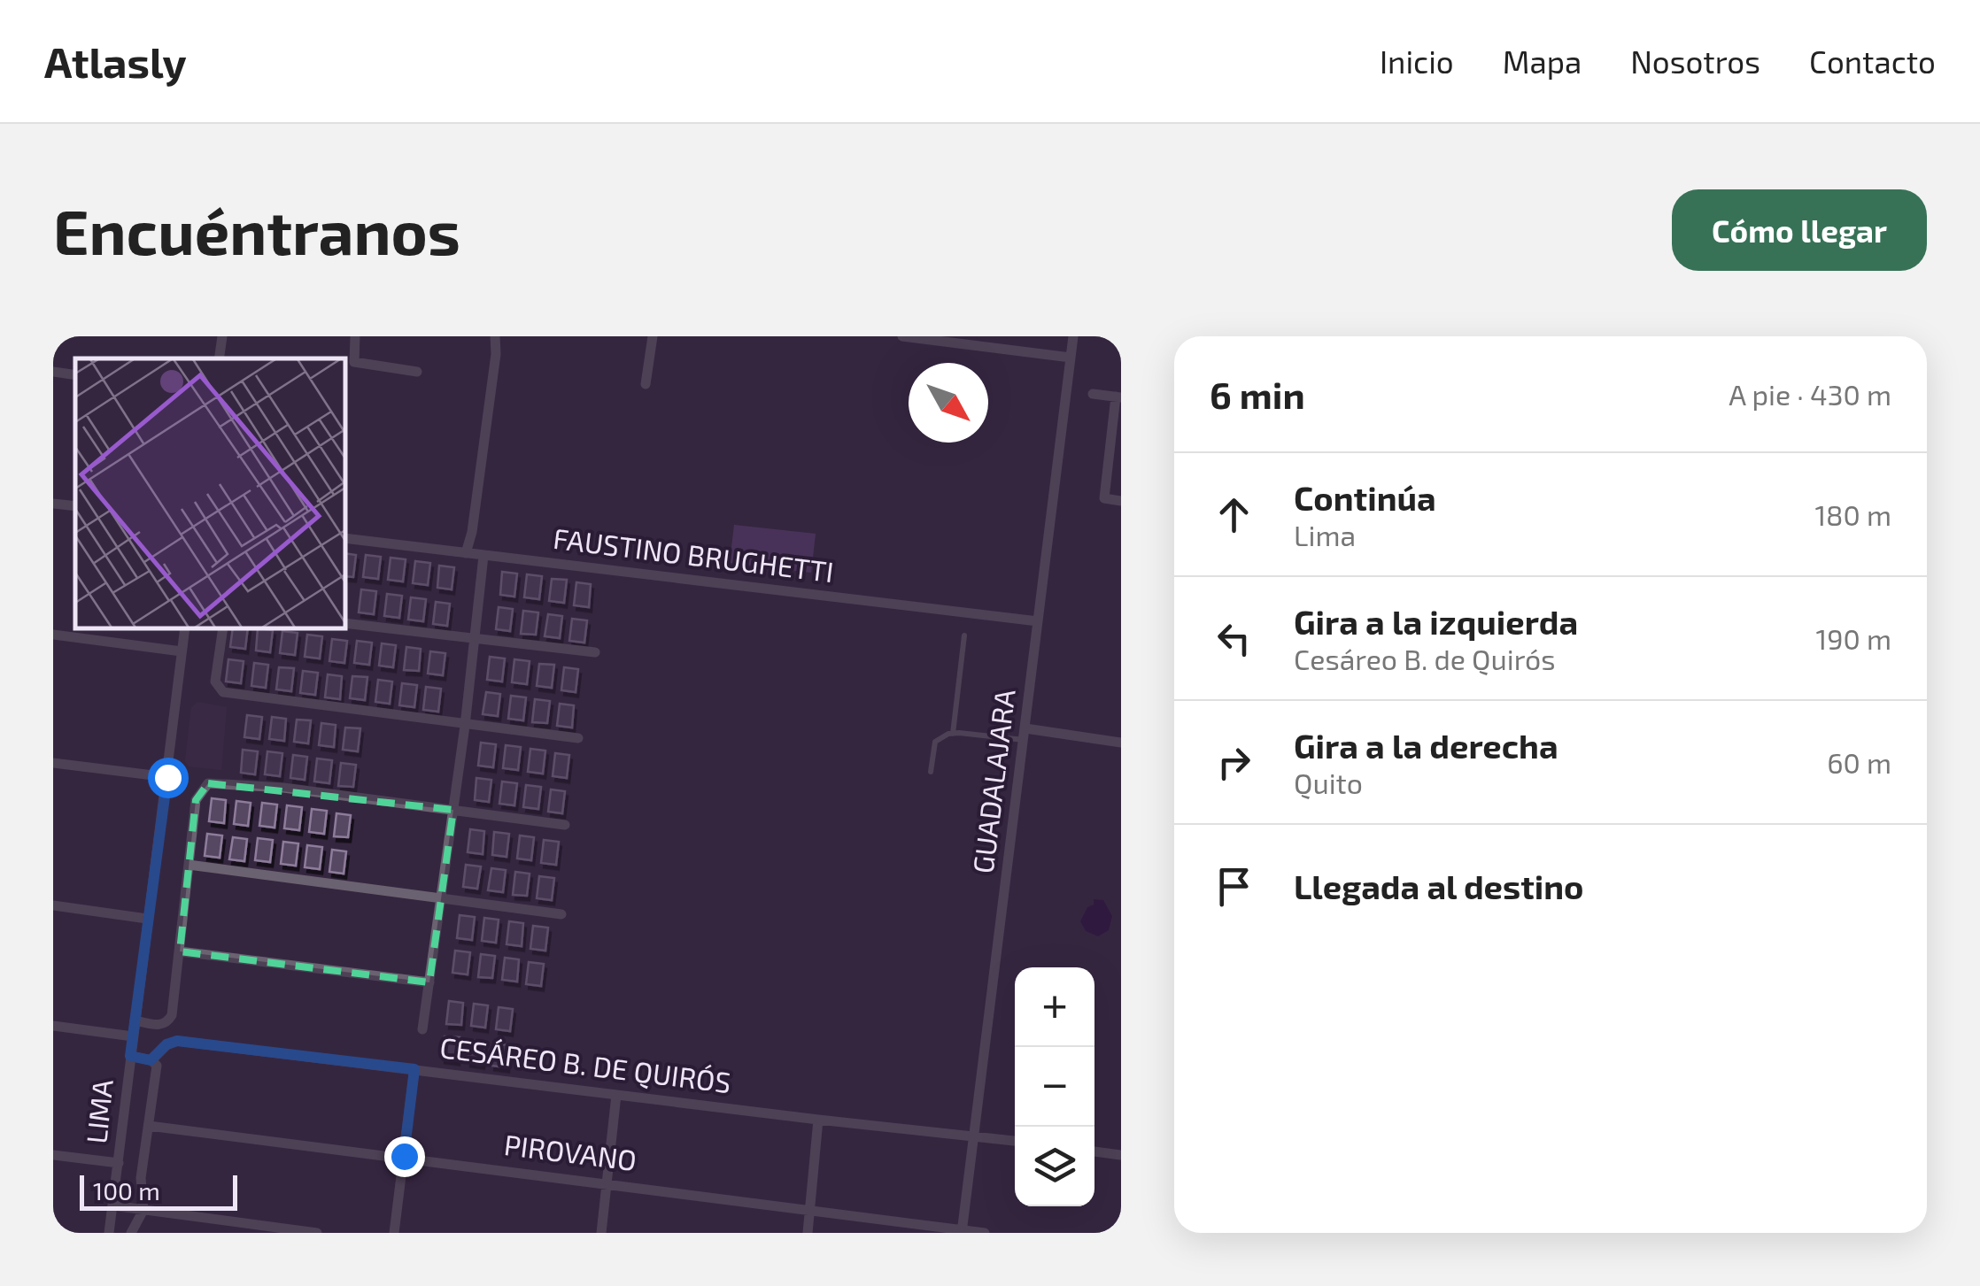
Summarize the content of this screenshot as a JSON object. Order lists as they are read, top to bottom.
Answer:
{
  "streets": {
    "street": [
      "FAUSTINO BRUGHETTI",
      "GUADALAJARA",
      "CESÁREO B. DE QUIRÓS",
      "LIMA",
      "PIROVANO"
    ]
  },
  "crossings": [
    ["FAUSTINO BRUGHETTI", "GUADALAJARA"],
    ["GUADALAJARA", "CESÁREO B. DE QUIRÓS"],
    ["GUADALAJARA", "PIROVANO"]
  ],
  "scale_bar": "100 m",
  "north": "bottom right",
  "page": {
    "header": "Atlasly",
    "nav": [
      "Inicio",
      "Mapa",
      "Nosotros",
      "Contacto"
    ],
    "buttons": "Cómo llegar",
    "title": "Encuéntranos",
    "heading": ["6 min", "A pie · 430 m"],
    "list": [
      ["Continúa", "Lima", "180 m"],
      ["Gira a la izquierda", "Cesáreo B. de Quirós", "190 m"],
      ["Gira a la derecha", "Quito", "60 m"],
      "Llegada al destino"
    ],
    "map_buttons": ["+", "−"],
    "scale": "100 m"
  }
}
